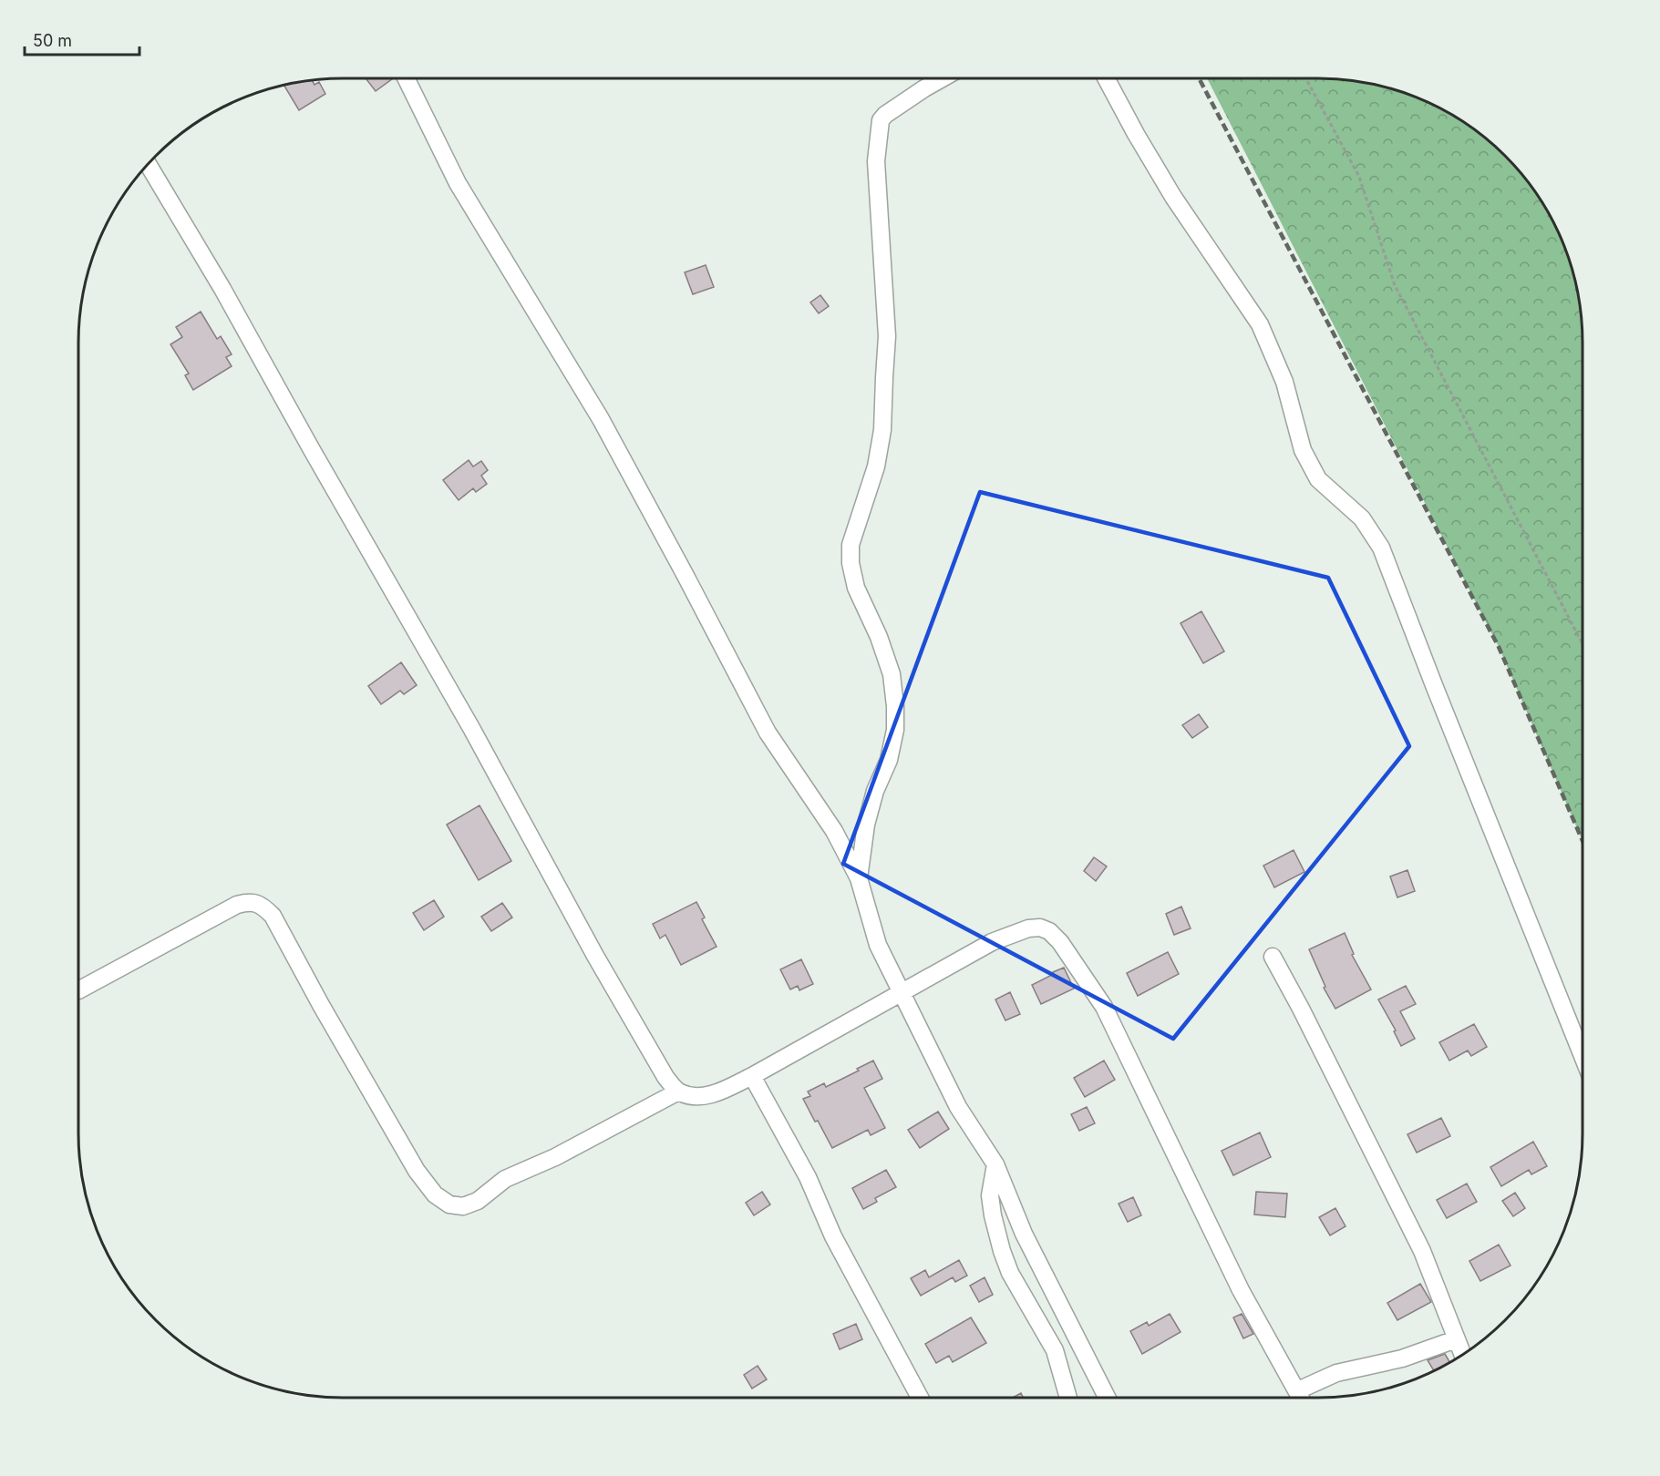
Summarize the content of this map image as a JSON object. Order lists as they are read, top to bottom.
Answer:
{
  "scale_bar": "50 m"
}
